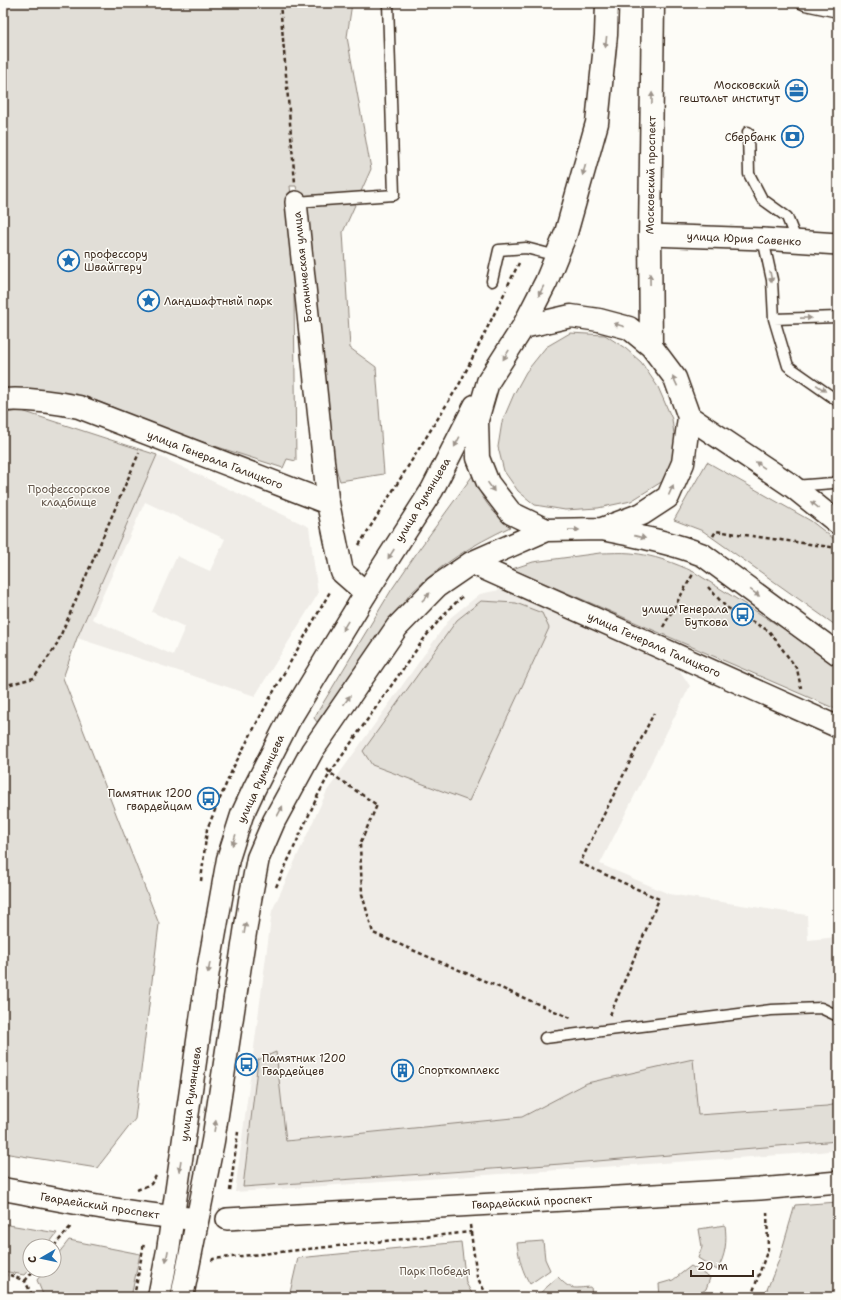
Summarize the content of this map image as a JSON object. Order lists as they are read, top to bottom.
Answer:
{
  "streets": {
    "main road": [
      "Московский проспект",
      "улица Генерала Галицкого",
      "улица Румянцева",
      "Гвардейский проспект"
    ],
    "street": ["улица Юрия Савенко", "Ботаническая улица"]
  },
  "crossings": [
    ["Московский проспект", "улица Юрия Савенко"],
    ["Ботаническая улица", "улица Генерала Галицкого"],
    ["улица Румянцева", "Гвардейский проспект"]
  ],
  "parks": ["Профессорское кладбище", "Парк Победы"],
  "places": {
    "office": ["Московский гештальт институт"],
    "bank": ["Сбербанк"],
    "place": ["профессору Швайггеру", "Ландшафтный парк"],
    "bus stop": ["улица Генерала Буткова", "Памятник 1200 гвардейцам", "Памятник 1200 Гвардейцев"],
    "building": ["Спорткомплекс"]
  },
  "scale_bar": "20 m",
  "north": "left"
}
